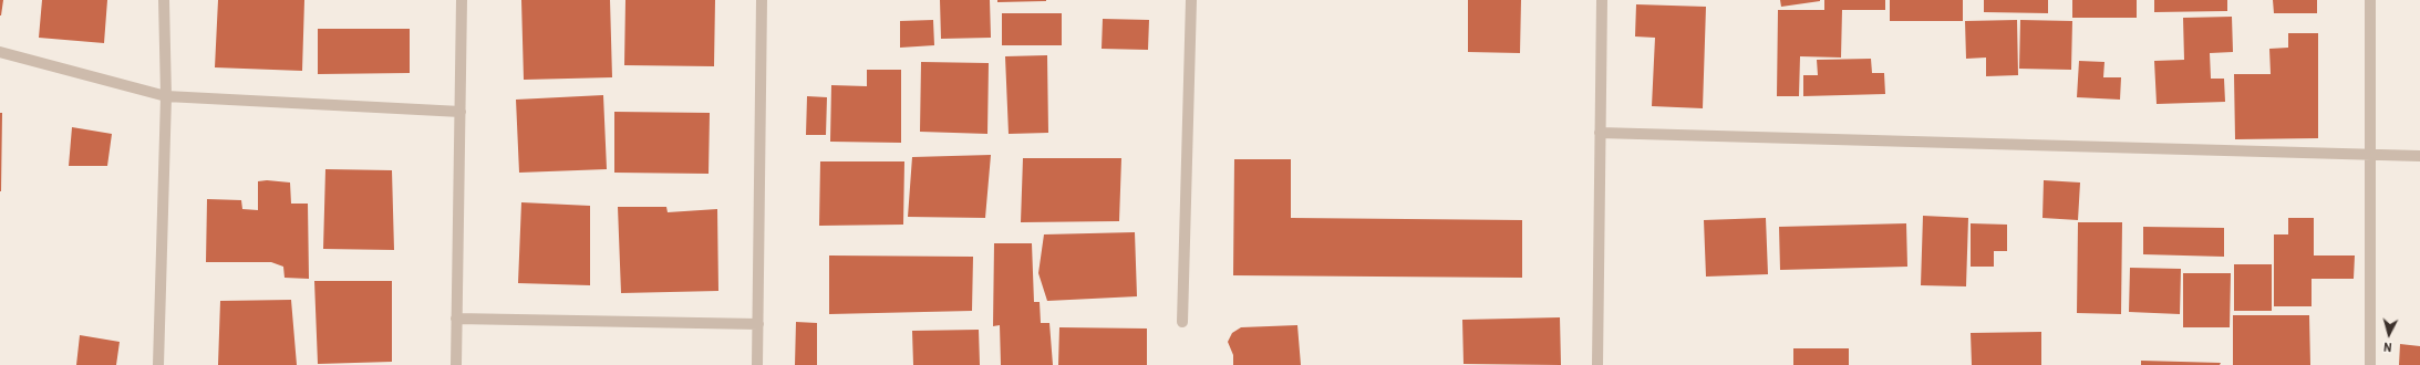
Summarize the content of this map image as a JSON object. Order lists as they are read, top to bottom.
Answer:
{
  "north": "bottom"
}
